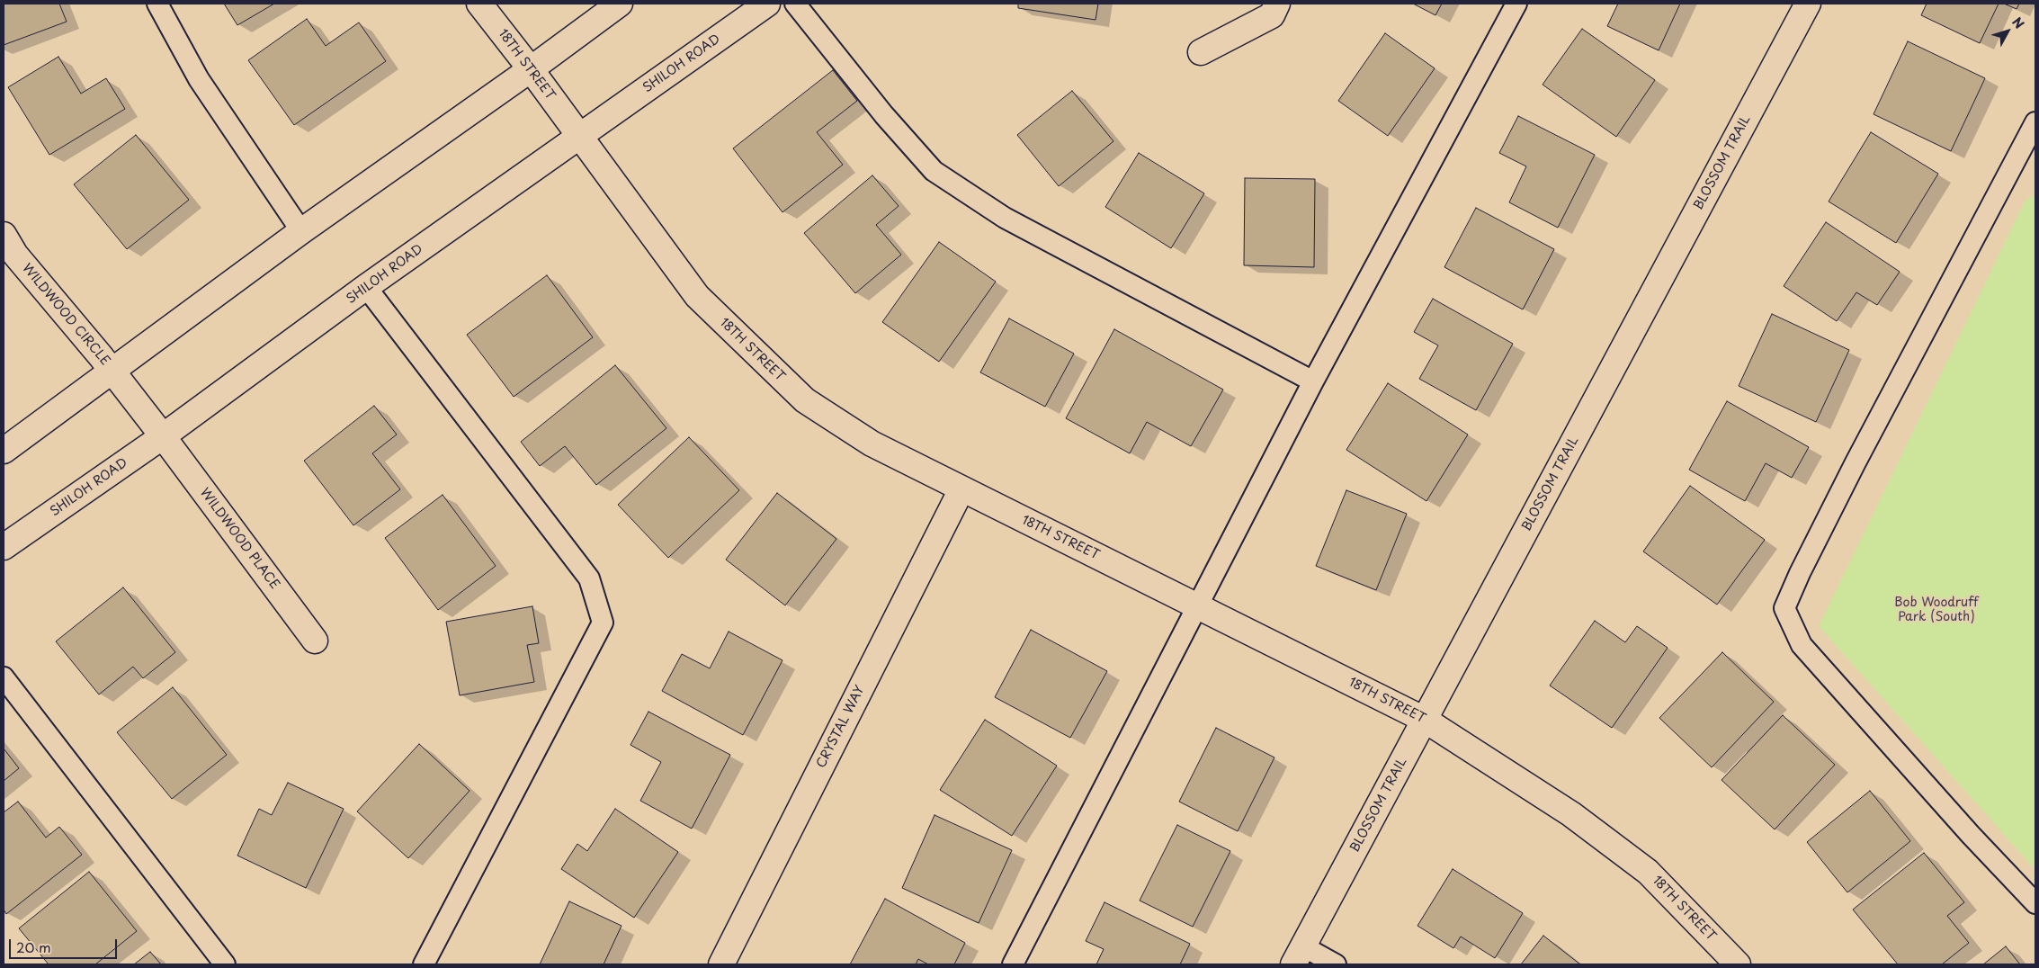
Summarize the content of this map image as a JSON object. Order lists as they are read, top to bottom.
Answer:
{
  "streets": {
    "street": [
      "SHILOH ROAD",
      "18TH STREET",
      "BLOSSOM TRAIL",
      "WILDWOOD CIRCLE",
      "WILDWOOD PLACE",
      "CRYSTAL WAY"
    ]
  },
  "crossings": [
    ["SHILOH ROAD", "18TH STREET"],
    ["SHILOH ROAD", "WILDWOOD CIRCLE"],
    ["SHILOH ROAD", "WILDWOOD PLACE"],
    ["18TH STREET", "BLOSSOM TRAIL"],
    ["18TH STREET", "CRYSTAL WAY"],
    ["WILDWOOD CIRCLE", "WILDWOOD PLACE"]
  ],
  "parks": ["Bob Woodruff Park (South)"],
  "scale_bar": "20 m",
  "north": "top right"
}
